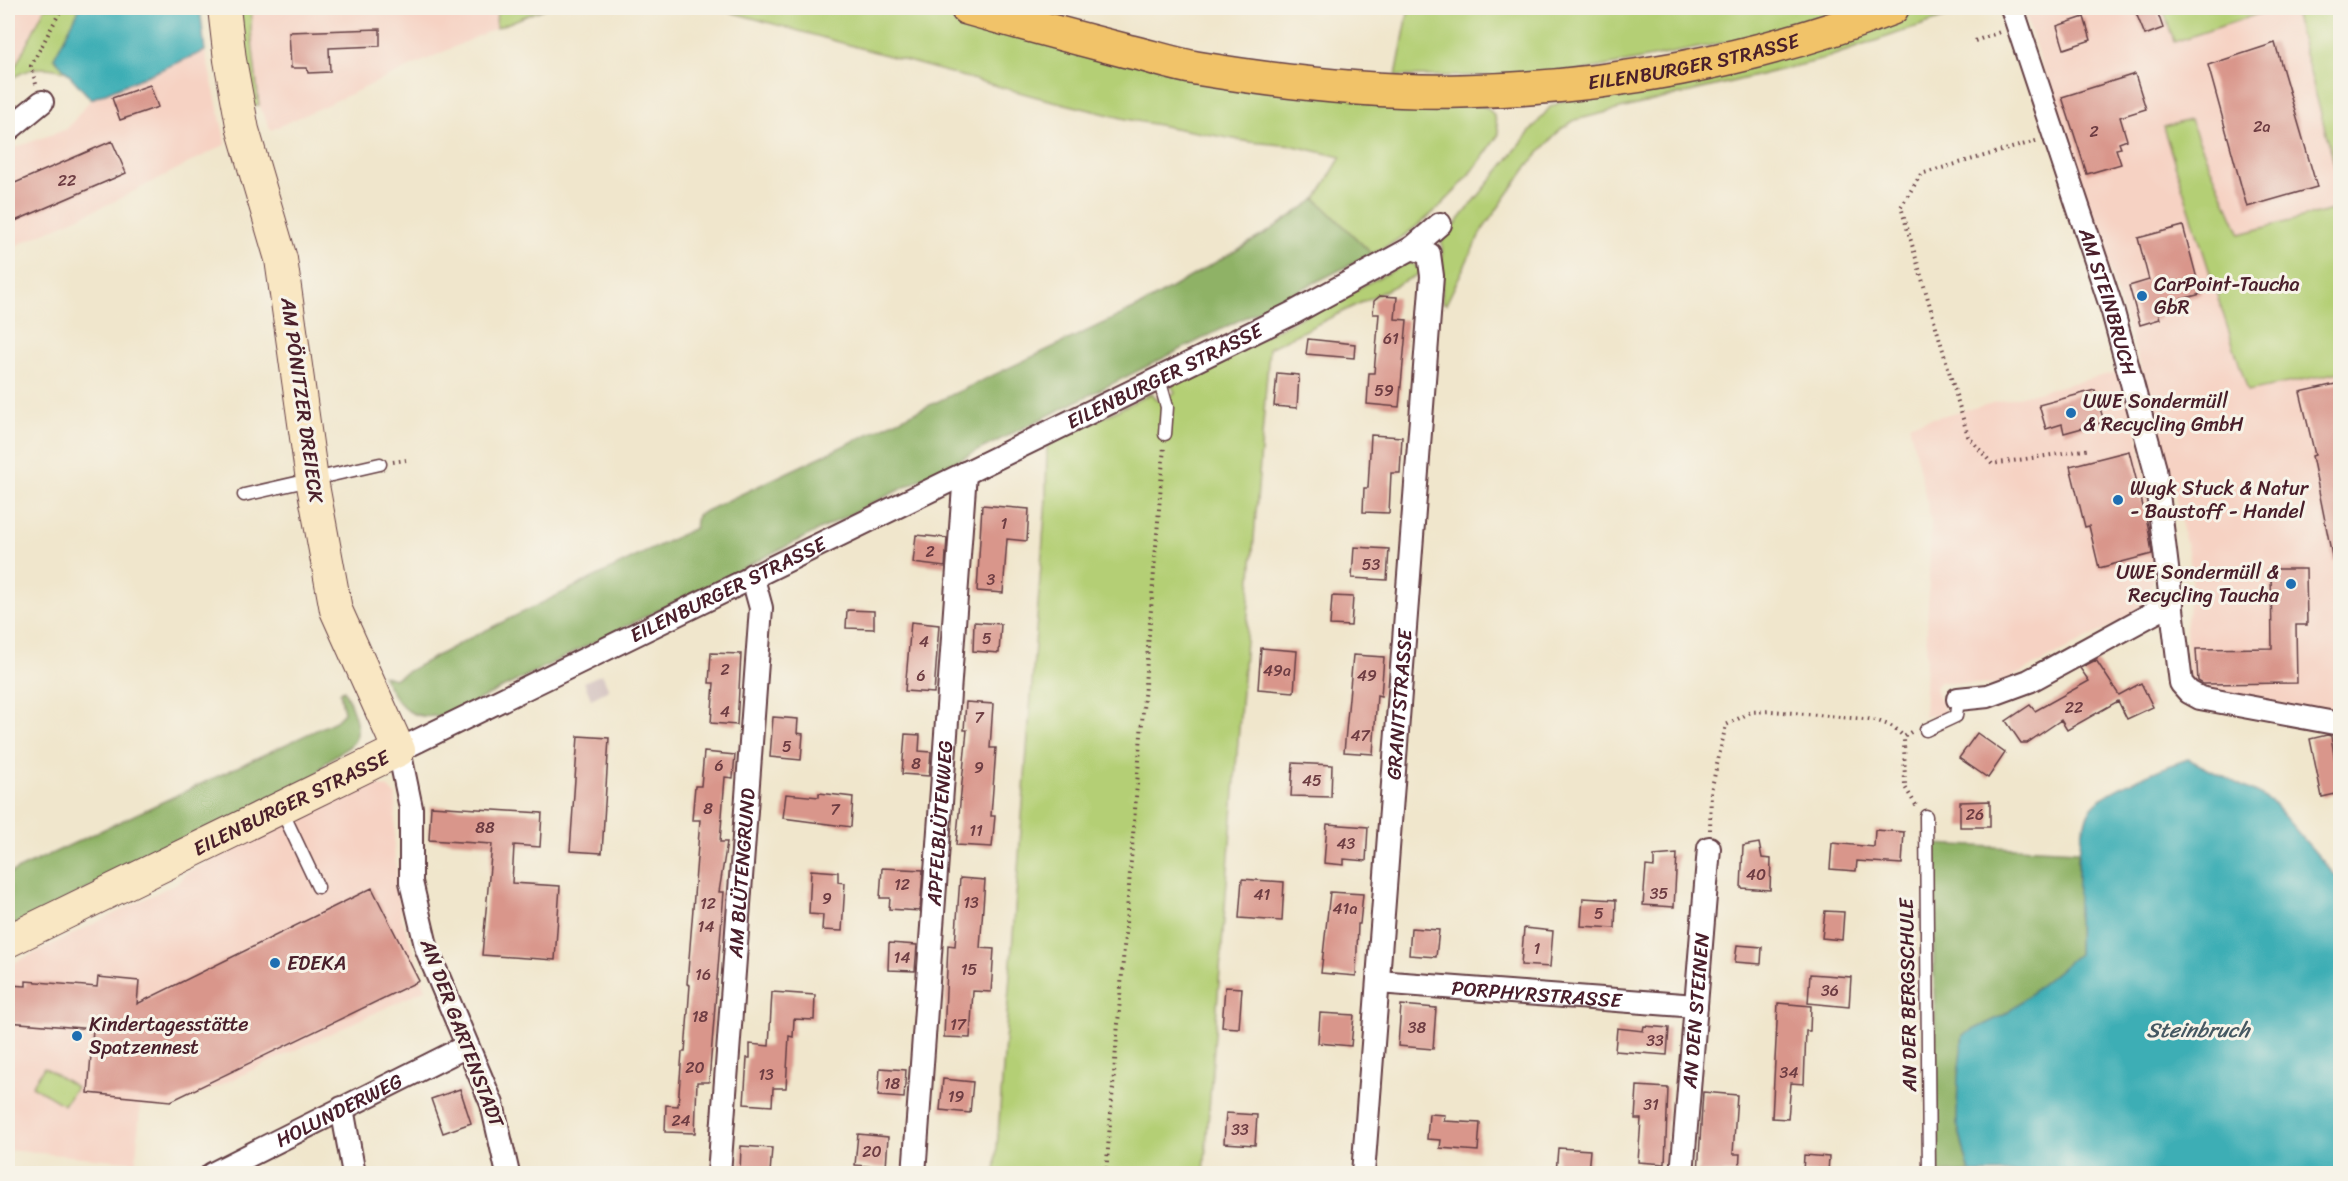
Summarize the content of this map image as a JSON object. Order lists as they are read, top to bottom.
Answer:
{
  "streets": {
    "main road": ["EILENBURGER STRASSE"],
    "street": [
      "AM STEINBRUCH",
      "AM PÖNITZER DREIECK",
      "GRANITSTRASSE",
      "APFELBLÜTENWEG",
      "AM BLÜTENGRUND",
      "PORPHYRSTRASSE",
      "AN DEN STEINEN",
      "AN DER GARTENSTADT",
      "HOLUNDERWEG"
    ],
    "lane": ["AN DER BERGSCHULE"]
  },
  "crossings": [
    ["EILENBURGER STRASSE", "AM PÖNITZER DREIECK"],
    ["EILENBURGER STRASSE", "GRANITSTRASSE"],
    ["EILENBURGER STRASSE", "APFELBLÜTENWEG"],
    ["EILENBURGER STRASSE", "AM BLÜTENGRUND"],
    ["EILENBURGER STRASSE", "AN DER GARTENSTADT"],
    ["AM PÖNITZER DREIECK", "AN DER GARTENSTADT"],
    ["GRANITSTRASSE", "PORPHYRSTRASSE"],
    ["PORPHYRSTRASSE", "AN DEN STEINEN"],
    ["AN DER GARTENSTADT", "HOLUNDERWEG"]
  ],
  "water": ["Steinbruch"],
  "places": [
    "CarPoint-Taucha GbR",
    "UWE Sondermüll & Recycling GmbH",
    "Wugk Stuck & Natur - Baustoff - Handel",
    "UWE Sondermüll & Recycling Taucha",
    "EDEKA",
    "Kindertagesstätte Spatzennest"
  ],
  "house_numbers": [
    "2a",
    "2",
    "22",
    "61",
    "59",
    "1",
    "2",
    "53",
    "3",
    "5",
    "4",
    "2",
    "49a",
    "6",
    "49",
    "22",
    "4",
    "7",
    "47",
    "5",
    "8",
    "6",
    "9",
    "45",
    "8",
    "7",
    "26",
    "88",
    "11",
    "43",
    "40",
    "12",
    "35",
    "41",
    "9",
    "13",
    "12",
    "41a",
    "5",
    "14",
    "1",
    "14",
    "15",
    "16",
    "36",
    "18",
    "17",
    "38",
    "33",
    "20",
    "34",
    "13",
    "18",
    "19",
    "31",
    "24",
    "33",
    "20"
  ]
}
